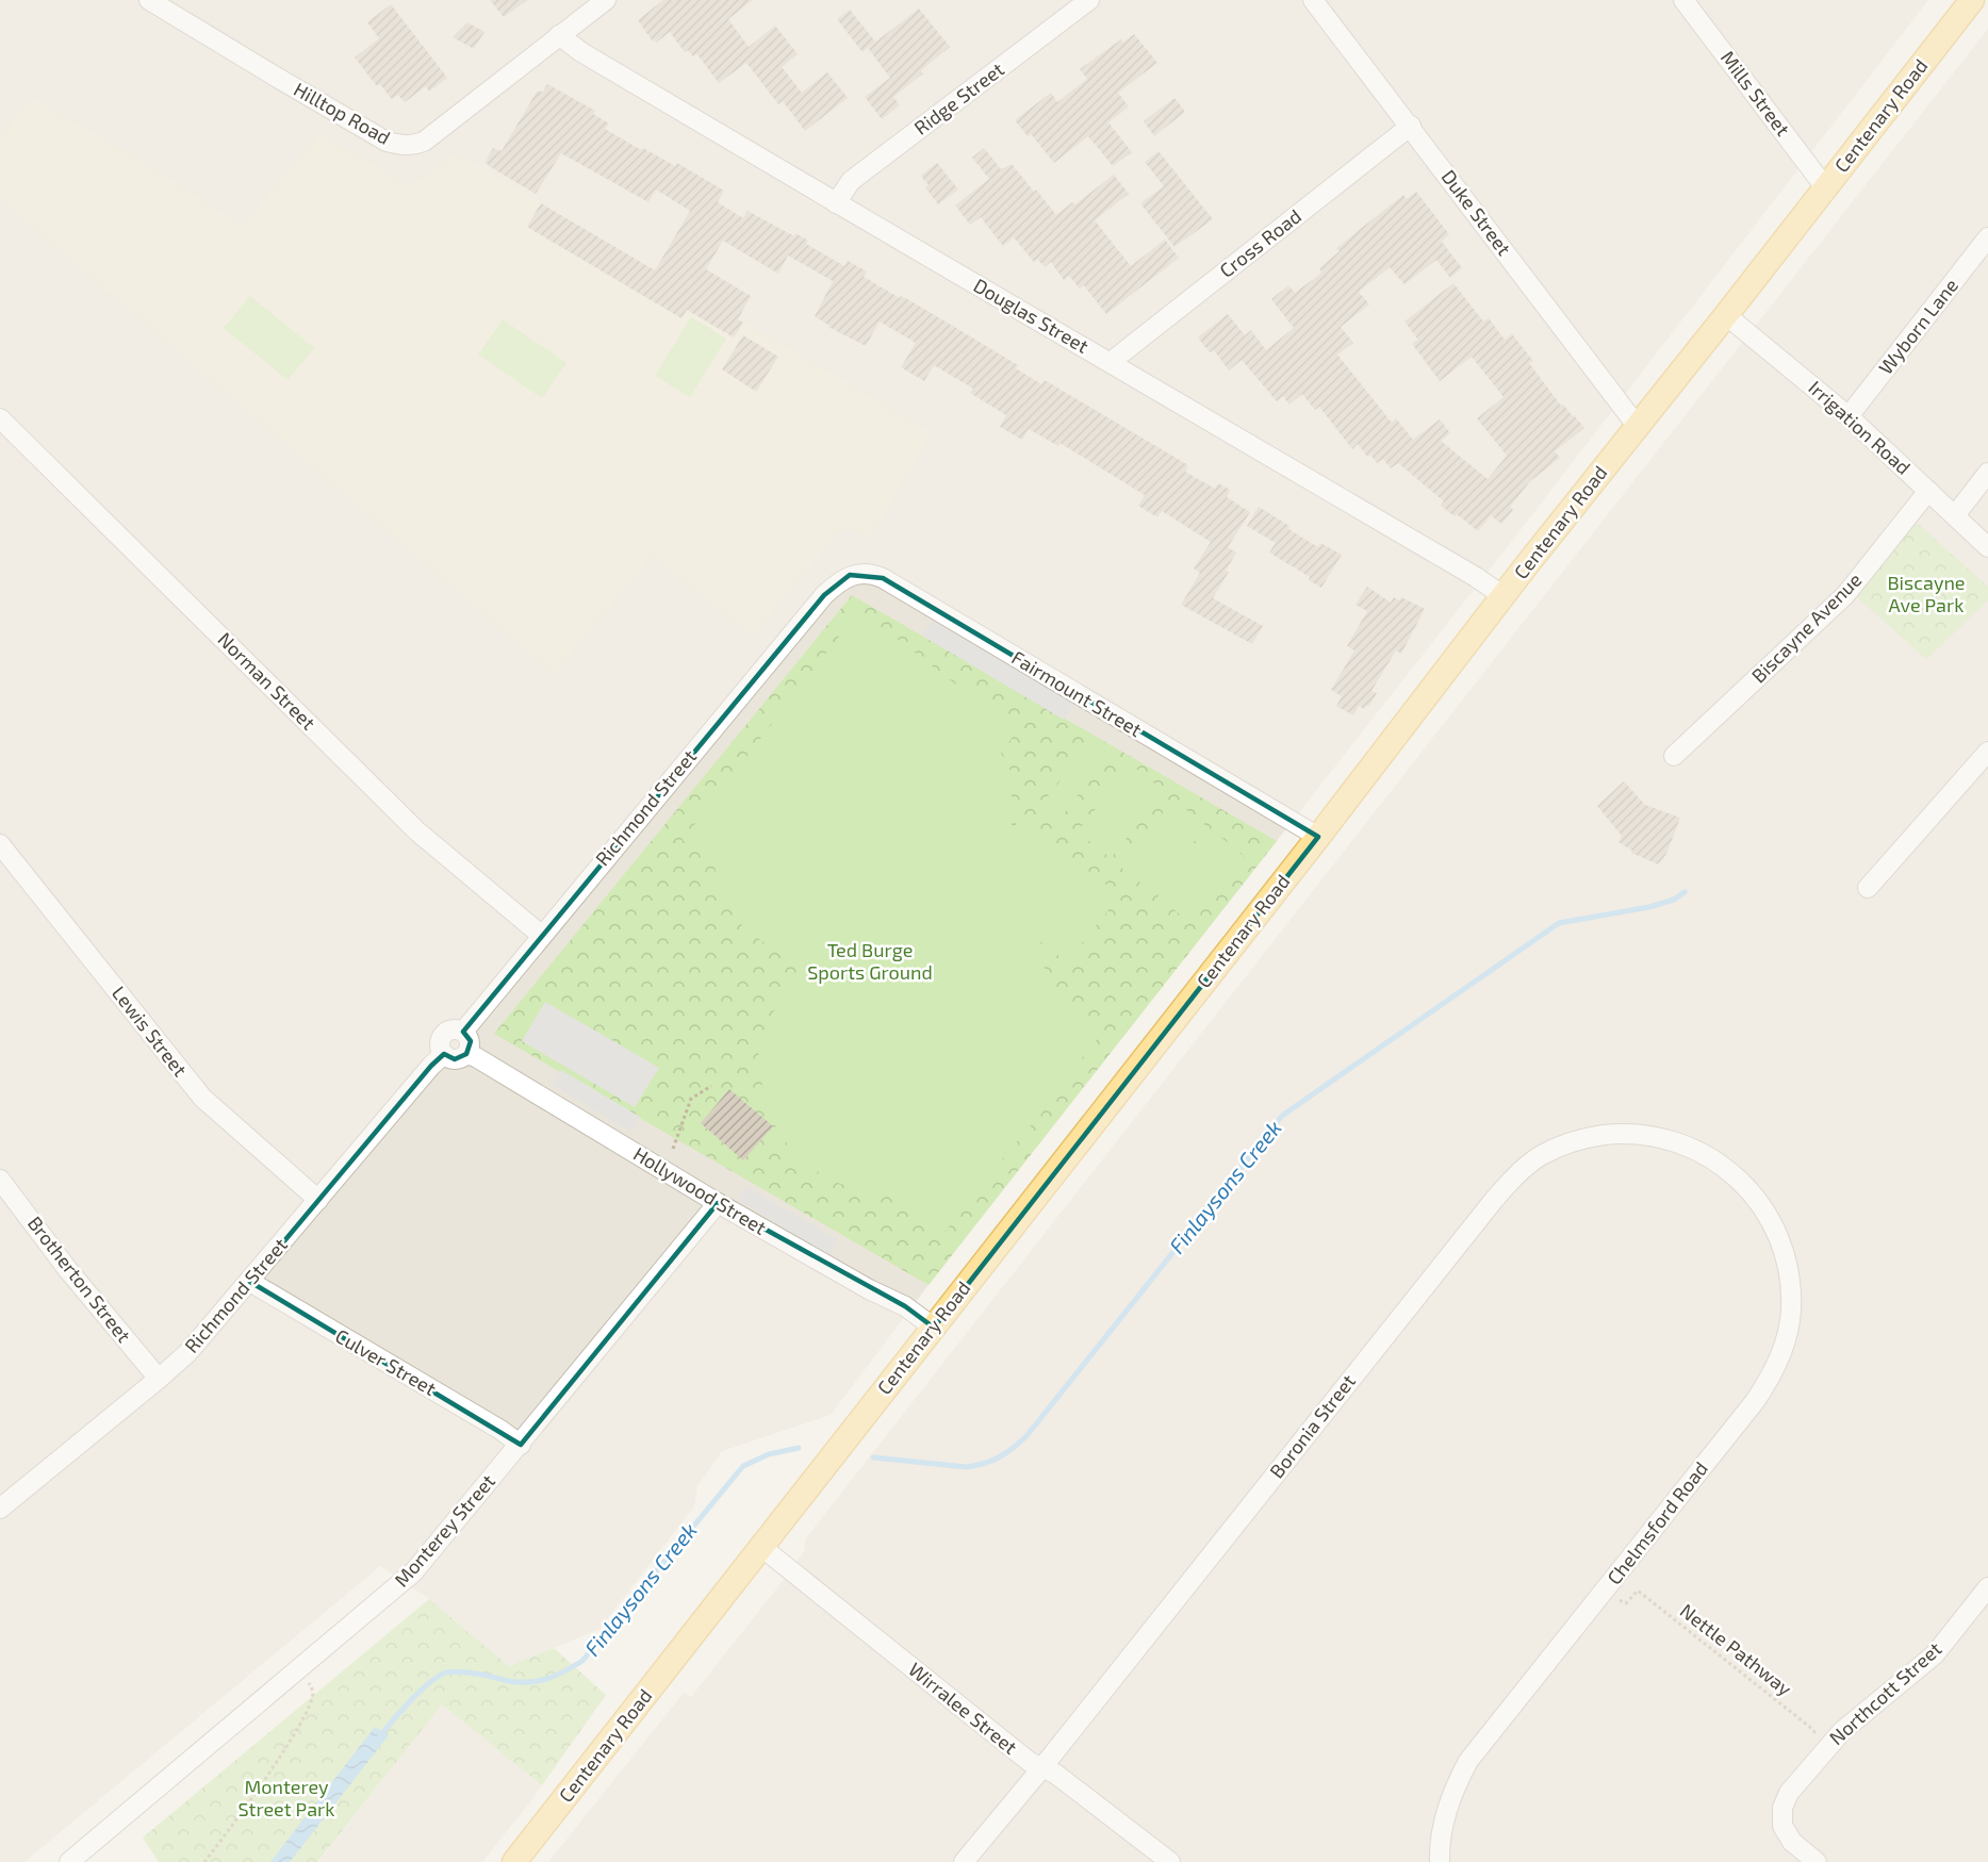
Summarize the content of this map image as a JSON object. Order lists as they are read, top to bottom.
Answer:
{
  "streets": {
    "main road": ["Centenary Road"],
    "street": [
      "Mills Street",
      "Ridge Street",
      "Hilltop Road",
      "Duke Street",
      "Cross Road",
      "Douglas Street",
      "Wyborn Lane",
      "Irrigation Road",
      "Biscayne Avenue",
      "Norman Street",
      "Fairmount Street",
      "Richmond Street",
      "Lewis Street",
      "Hollywood Street",
      "Brotherton Street",
      "Culver Street",
      "Boronia Street",
      "Chelmsford Road",
      "Monterey Street",
      "Northcott Street",
      "Wirralee Street"
    ],
    "path": ["Nettle Pathway"]
  },
  "crossings": [
    ["Mills Street", "Centenary Road"],
    ["Ridge Street", "Douglas Street"],
    ["Hilltop Road", "Douglas Street"],
    ["Centenary Road", "Duke Street"],
    ["Centenary Road", "Douglas Street"],
    ["Centenary Road", "Irrigation Road"],
    ["Centenary Road", "Fairmount Street"],
    ["Centenary Road", "Hollywood Street"],
    ["Centenary Road", "Wirralee Street"],
    ["Duke Street", "Cross Road"],
    ["Cross Road", "Douglas Street"],
    ["Wyborn Lane", "Irrigation Road"],
    ["Irrigation Road", "Biscayne Avenue"],
    ["Norman Street", "Richmond Street"],
    ["Fairmount Street", "Richmond Street"],
    ["Richmond Street", "Lewis Street"],
    ["Richmond Street", "Hollywood Street"],
    ["Richmond Street", "Brotherton Street"],
    ["Richmond Street", "Culver Street"],
    ["Hollywood Street", "Monterey Street"],
    ["Culver Street", "Monterey Street"],
    ["Boronia Street", "Chelmsford Road"],
    ["Boronia Street", "Wirralee Street"],
    ["Chelmsford Road", "Nettle Pathway"],
    ["Nettle Pathway", "Northcott Street"]
  ],
  "water": ["Finlaysons Creek"],
  "parks": ["Biscayne Ave Park", "Ted Burge Sports Ground", "Monterey Street Park"]
}
